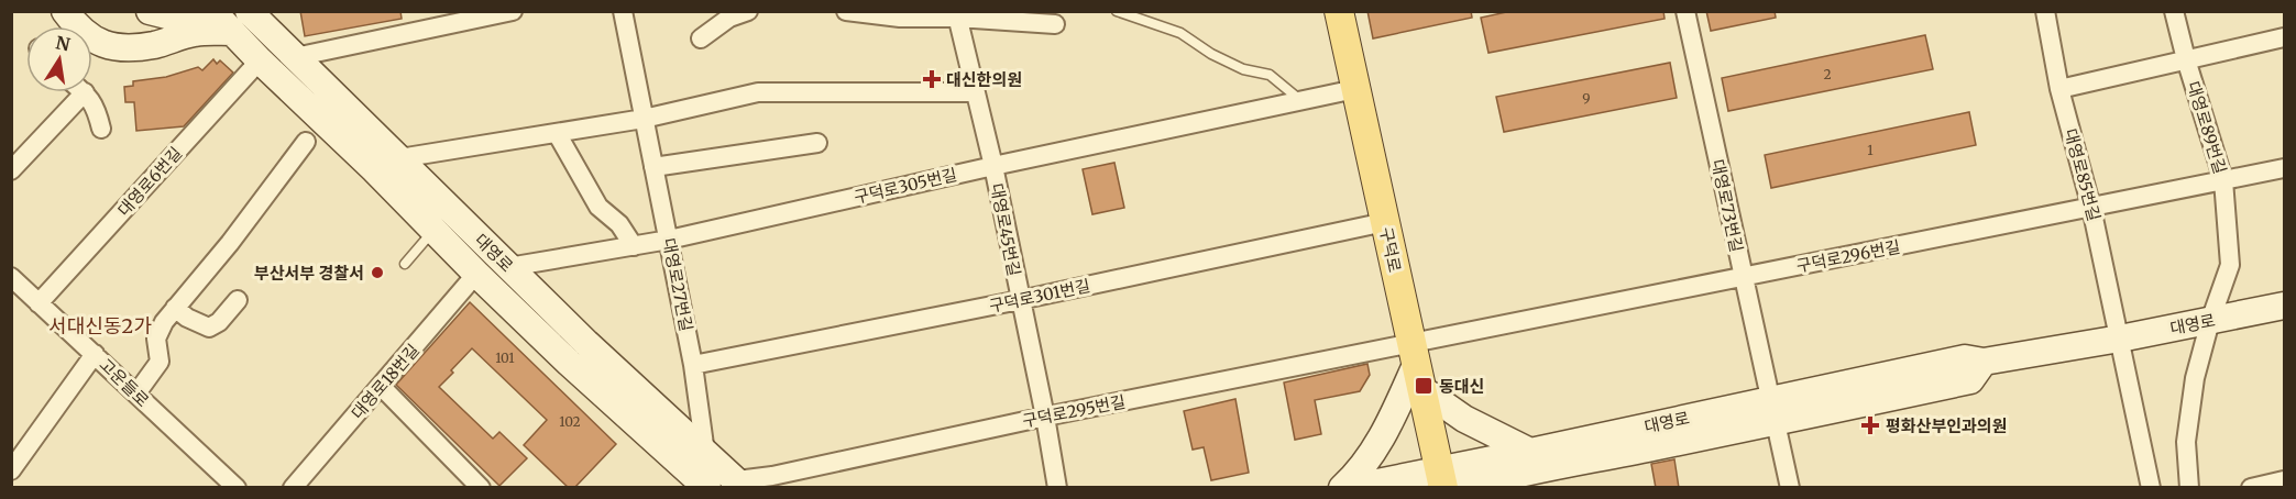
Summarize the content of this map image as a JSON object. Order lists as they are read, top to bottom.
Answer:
{
  "streets": {
    "main road": ["구덕로", "대영로"],
    "street": [
      "대영로89번길",
      "대영로85번길",
      "대영로6번길",
      "구덕로305번길",
      "대영로73번길",
      "대영로45번길",
      "구덕로296번길",
      "대영로27번길",
      "구덕로301번길",
      "대영로18번길",
      "고운들로",
      "구덕로295번길"
    ]
  },
  "crossings": [
    ["대영로89번길", "대영로"],
    ["대영로89번길", "구덕로296번길"],
    ["대영로85번길", "대영로"],
    ["대영로85번길", "구덕로296번길"],
    ["대영로6번길", "대영로"],
    ["대영로6번길", "고운들로"],
    ["구덕로305번길", "대영로45번길"],
    ["구덕로305번길", "구덕로"],
    ["구덕로305번길", "대영로"],
    ["구덕로305번길", "대영로27번길"],
    ["대영로73번길", "대영로"],
    ["대영로73번길", "구덕로296번길"],
    ["대영로45번길", "구덕로301번길"],
    ["대영로45번길", "구덕로295번길"],
    ["구덕로", "대영로"],
    ["구덕로", "구덕로296번길"],
    ["구덕로", "구덕로301번길"],
    ["구덕로", "구덕로295번길"],
    ["대영로", "대영로27번길"],
    ["대영로", "대영로18번길"],
    ["대영로", "구덕로295번길"],
    ["구덕로296번길", "구덕로295번길"],
    ["대영로27번길", "구덕로301번길"]
  ],
  "districts": ["서대신동2가"],
  "places": {
    "health": ["대신한의원", "평화산부인과의원"],
    "other": ["부산서부 경찰서"],
    "transit": ["동대신"]
  },
  "house_numbers": [
    "2",
    "9",
    "1",
    "101",
    "102"
  ],
  "north": "top"
}
